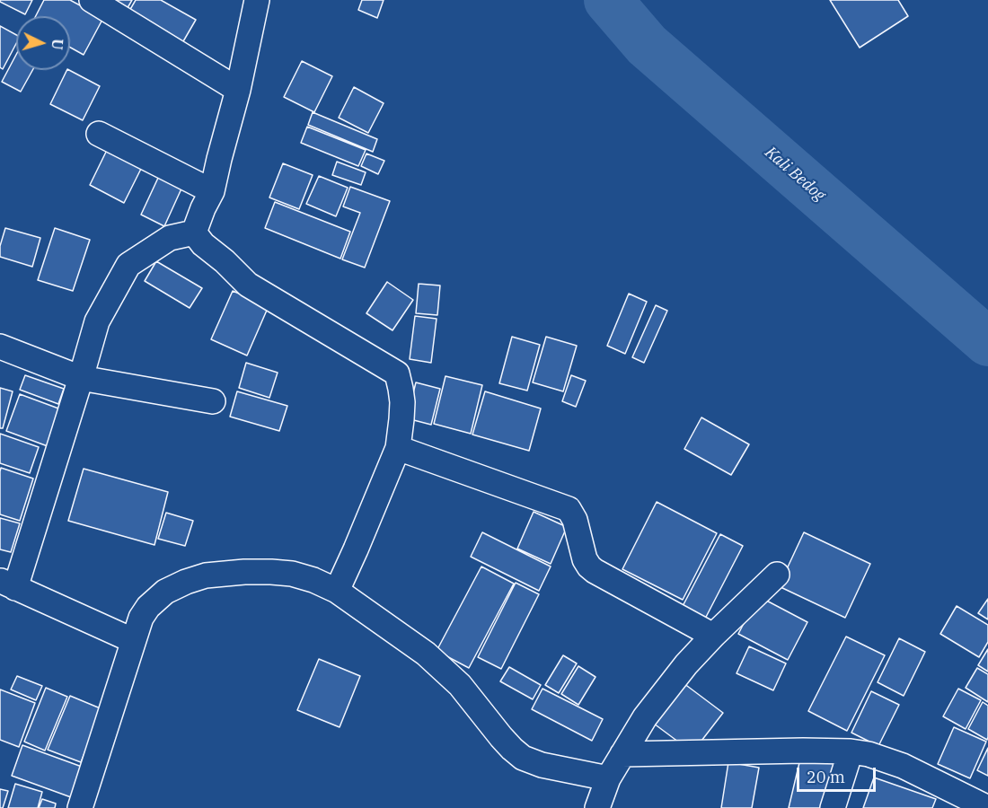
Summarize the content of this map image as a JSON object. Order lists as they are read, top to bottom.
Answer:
{
  "water": ["Kali Bedog"],
  "scale_bar": "20 m",
  "north": "right"
}
